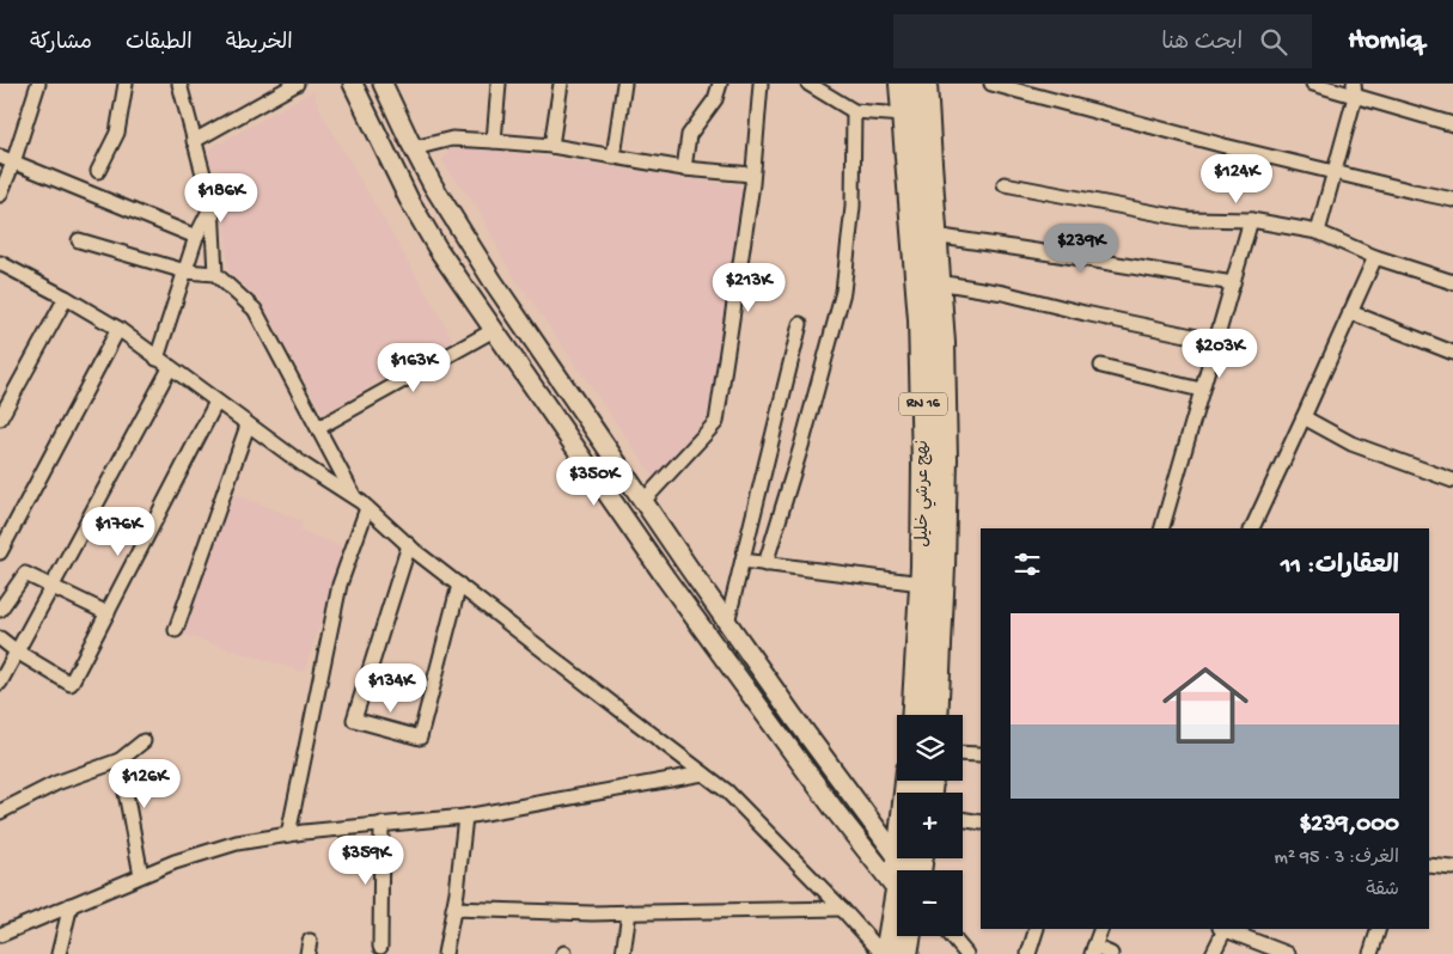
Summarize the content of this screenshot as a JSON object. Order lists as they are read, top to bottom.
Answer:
{
  "streets": {
    "highway": ["RN 16", "نهج عرشي خليل"]
  },
  "page": {
    "header": "Homiq",
    "search": "ابحث هنا",
    "nav": ["الخريطة", "الطبقات", "مشاركة"],
    "price": [
      "$124K",
      "$186K",
      "$239K",
      "$213K",
      "$203K",
      "$163K",
      "$350K",
      "$176K",
      "$134K",
      "$126K",
      "$359K"
    ],
    "heading": "العقارات: 11",
    "list": [
      {
        "name": "$239,000",
        "note": "الغرف: 3 · 95 m² · شقة"
      }
    ],
    "map_buttons": ["+", "−"]
  }
}
